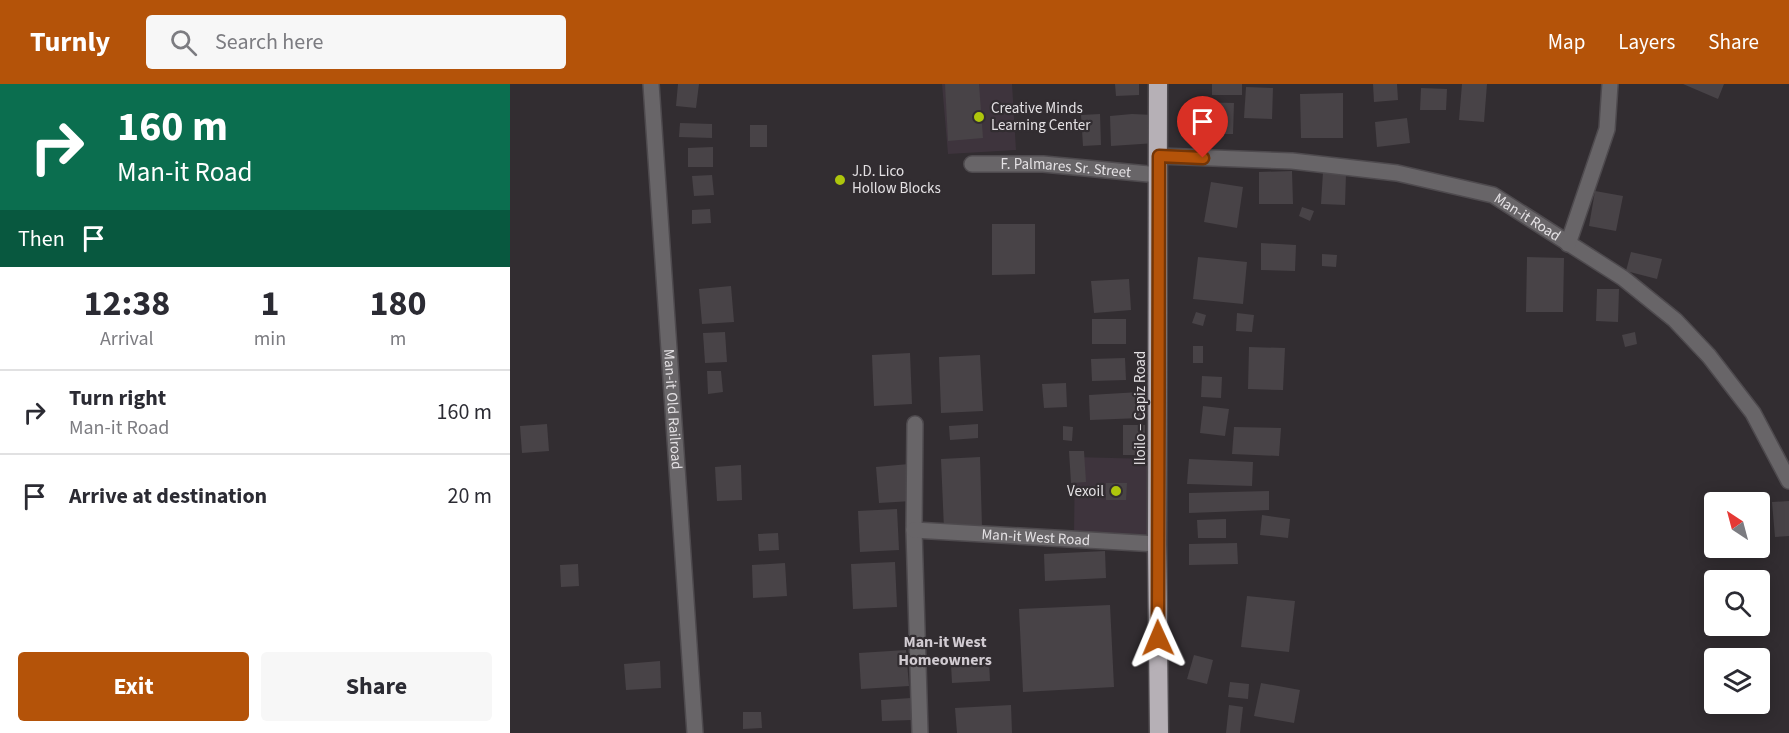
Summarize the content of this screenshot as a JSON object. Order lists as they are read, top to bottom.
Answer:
{
  "streets": {
    "highway": ["Iloilo – Capiz Road"],
    "street": [
      "F. Palmares Sr. Street",
      "Man-it Road",
      "Man-it Old Railroad",
      "Man-it West Road"
    ]
  },
  "crossings": [
    ["F. Palmares Sr. Street", "Iloilo – Capiz Road"],
    ["Man-it Road", "Iloilo – Capiz Road"],
    ["Iloilo – Capiz Road", "Man-it West Road"]
  ],
  "districts": ["Man-it West Homeowners"],
  "places": ["Creative Minds Learning Center", "J.D. Lico Hollow Blocks", "Vexoil"],
  "north": "top left",
  "page": {
    "header": "Turnly",
    "search": "Search here",
    "nav": ["Map", "Layers", "Share"],
    "turn": ["160 m", "Man-it Road"],
    "then": "Then",
    "eta": [
      "12:38",
      "Arrival",
      "1",
      "min",
      "180",
      "m"
    ],
    "list": [
      {
        "name": "Turn right",
        "note": "Man-it Road",
        "value": "160 m"
      },
      {
        "name": "Arrive at destination",
        "value": "20 m"
      }
    ],
    "buttons": ["Exit", "Share"]
  }
}
